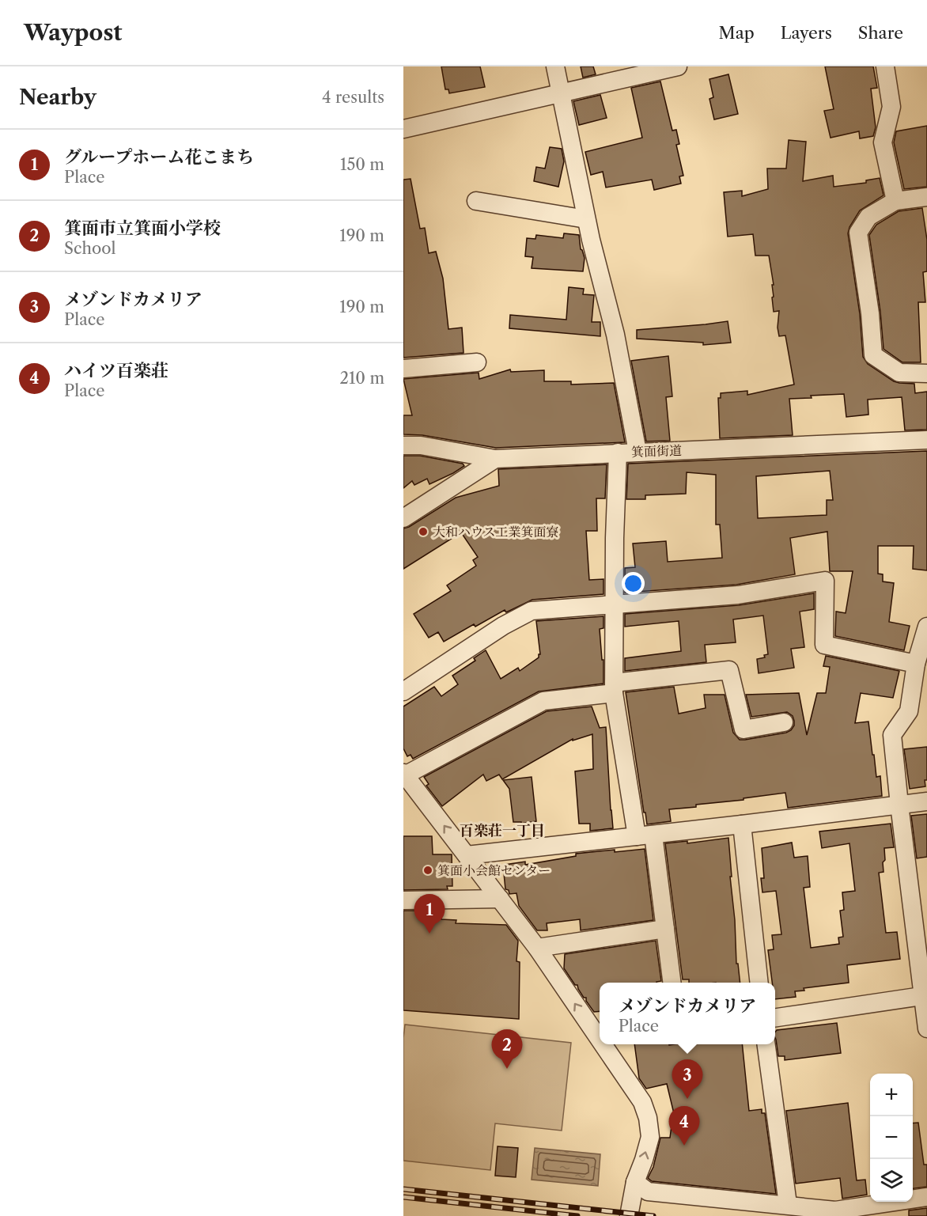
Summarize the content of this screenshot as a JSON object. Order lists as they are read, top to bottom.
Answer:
{
  "streets": {
    "street": ["箕面街道"]
  },
  "districts": ["百楽荘一丁目"],
  "places": ["大和ハウス工業箕面寮", "箕面小会館センター"],
  "page": {
    "header": "Waypost",
    "nav": ["Map", "Layers", "Share"],
    "heading": ["Nearby", "4 results"],
    "list": [
      {
        "mark": "1",
        "name": "グループホーム花こまち",
        "note": "Place",
        "value": "150 m"
      },
      {
        "mark": "2",
        "name": "箕面市立箕面小学校",
        "note": "School",
        "value": "190 m"
      },
      {
        "mark": "3",
        "name": "メゾンドカメリア",
        "note": "Place",
        "value": "190 m"
      },
      {
        "mark": "4",
        "name": "ハイツ百楽荘",
        "note": "Place",
        "value": "210 m"
      }
    ],
    "pins": [
      "1",
      "2",
      "3",
      "4"
    ],
    "popup": ["メゾンドカメリア", "Place"],
    "map_buttons": ["+", "−"]
  }
}
